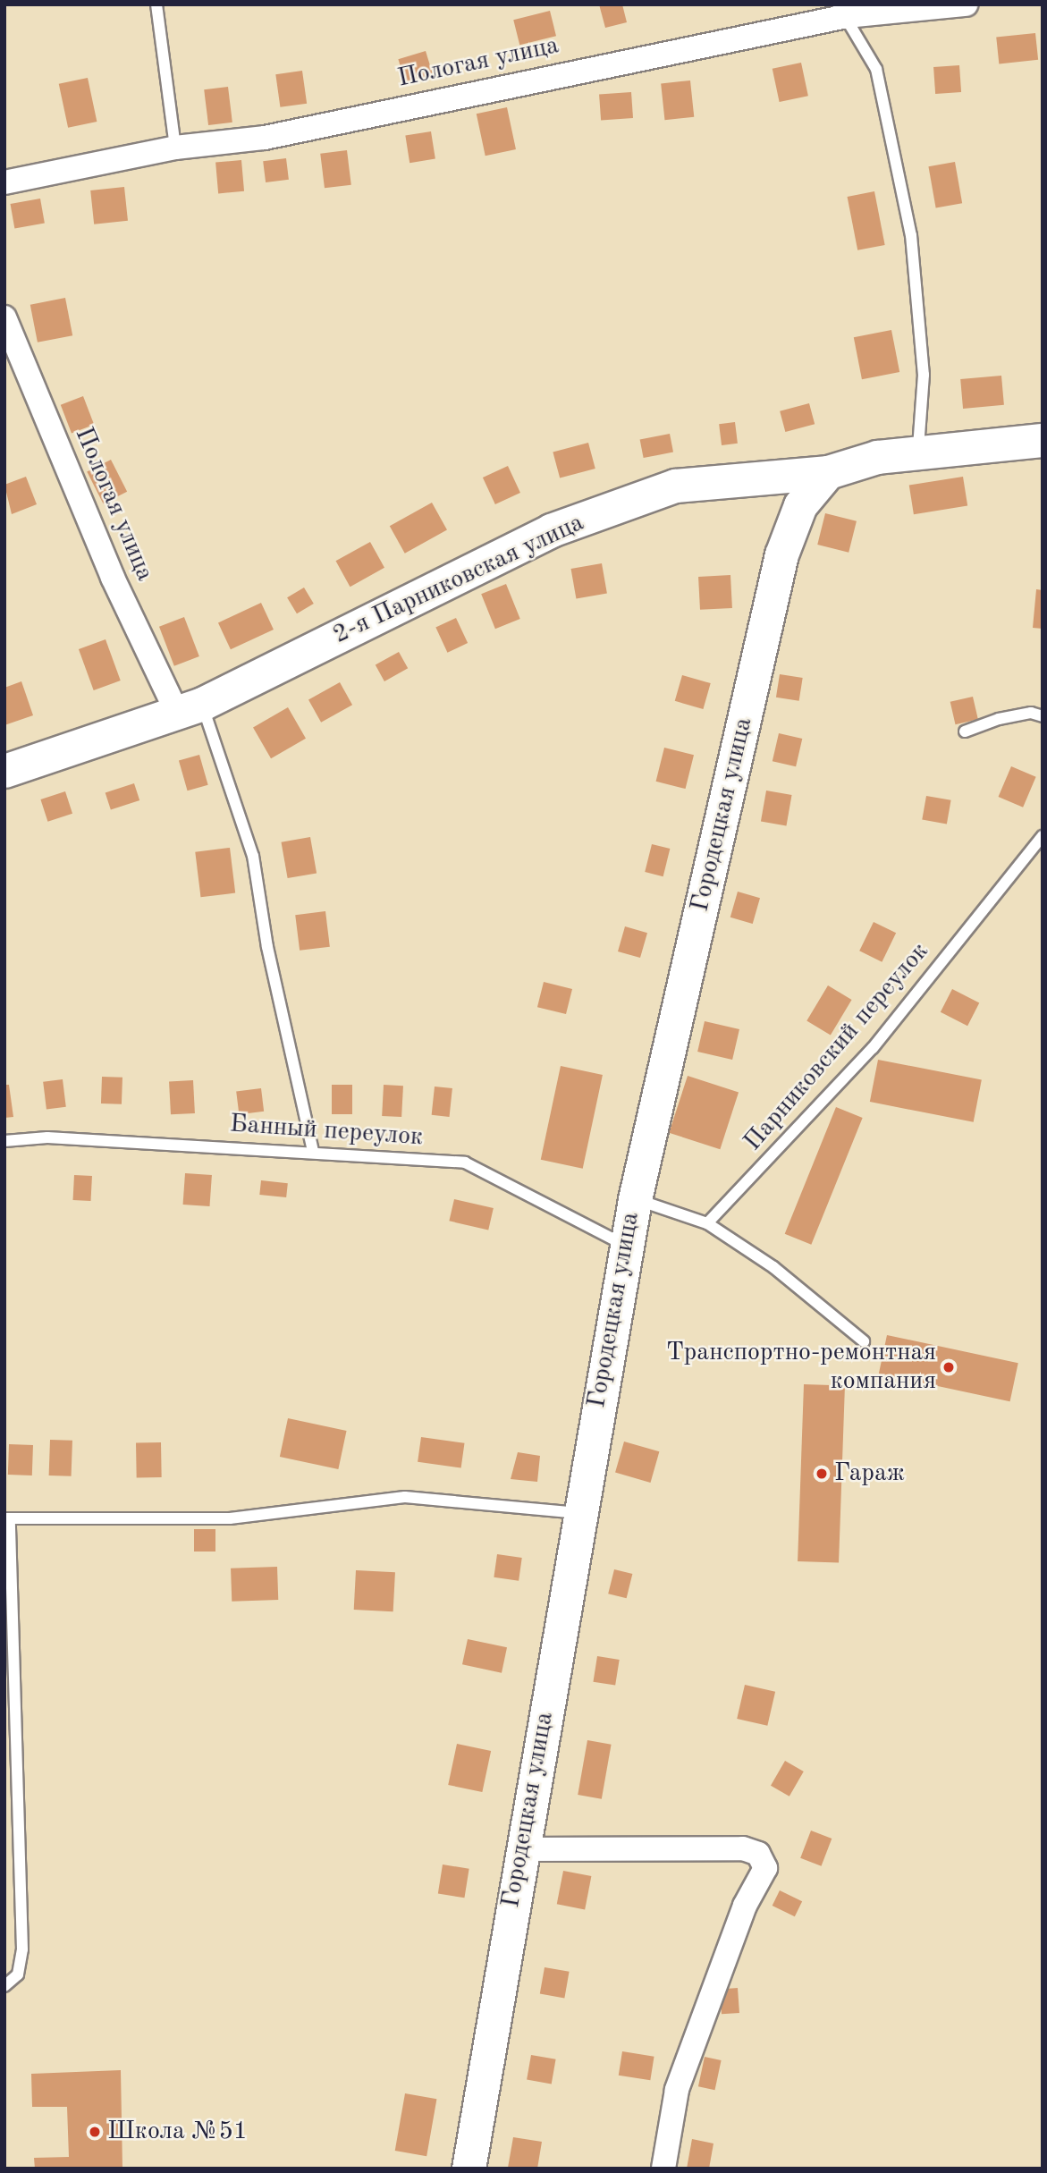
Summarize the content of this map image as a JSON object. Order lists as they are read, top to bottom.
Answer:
{
  "streets": {
    "street": ["Пологая улица", "2-я Парниковская улица", "Городецкая улица"],
    "lane": ["Парниковский переулок", "Банный переулок"]
  },
  "crossings": [
    ["Пологая улица", "2-я Парниковская улица"],
    ["2-я Парниковская улица", "Городецкая улица"],
    ["Городецкая улица", "Банный переулок"]
  ],
  "places": ["Транспортно-ремонтная компания", "Гараж", "Школа №51"]
}
